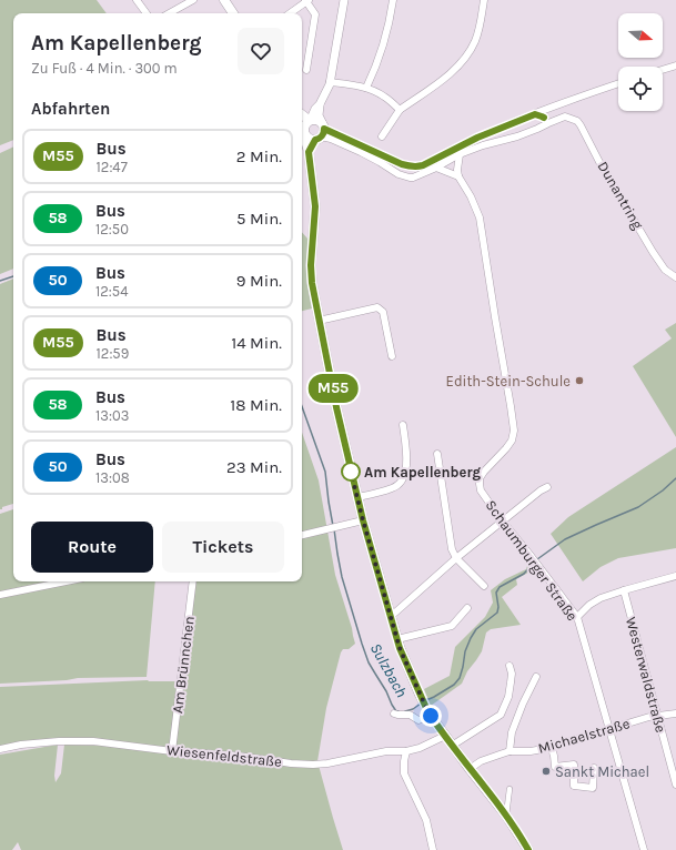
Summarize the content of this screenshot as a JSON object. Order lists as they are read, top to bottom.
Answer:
{
  "streets": {
    "street": [
      "Dunantring",
      "Schaumburger Straße",
      "Am Brünnchen",
      "Westerwaldstraße",
      "Michaelstraße",
      "Wiesenfeldstraße"
    ]
  },
  "crossings": [
    ["Schaumburger Straße", "Michaelstraße"],
    ["Am Brünnchen", "Wiesenfeldstraße"],
    ["Westerwaldstraße", "Michaelstraße"]
  ],
  "water": ["Sulzbach"],
  "places": ["Edith-Stein-Schule", "Am Kapellenberg", "Sankt Michael"],
  "lines": ["bus line M55"],
  "north": "right",
  "page": {
    "on_map": "M55",
    "heading": [
      ["Am Kapellenberg", "Zu Fuß · 4 Min. · 300 m"],
      "Abfahrten"
    ],
    "list": [
      {
        "mark": "M55",
        "name": "Bus",
        "note": "12:47",
        "value": "2 Min."
      },
      {
        "mark": "58",
        "name": "Bus",
        "note": "12:50",
        "value": "5 Min."
      },
      {
        "mark": "50",
        "name": "Bus",
        "note": "12:54",
        "value": "9 Min."
      },
      {
        "mark": "M55",
        "name": "Bus",
        "note": "12:59",
        "value": "14 Min."
      },
      {
        "mark": "58",
        "name": "Bus",
        "note": "13:03",
        "value": "18 Min."
      },
      {
        "mark": "50",
        "name": "Bus",
        "note": "13:08",
        "value": "23 Min."
      }
    ],
    "buttons": ["Route", "Tickets"]
  }
}
